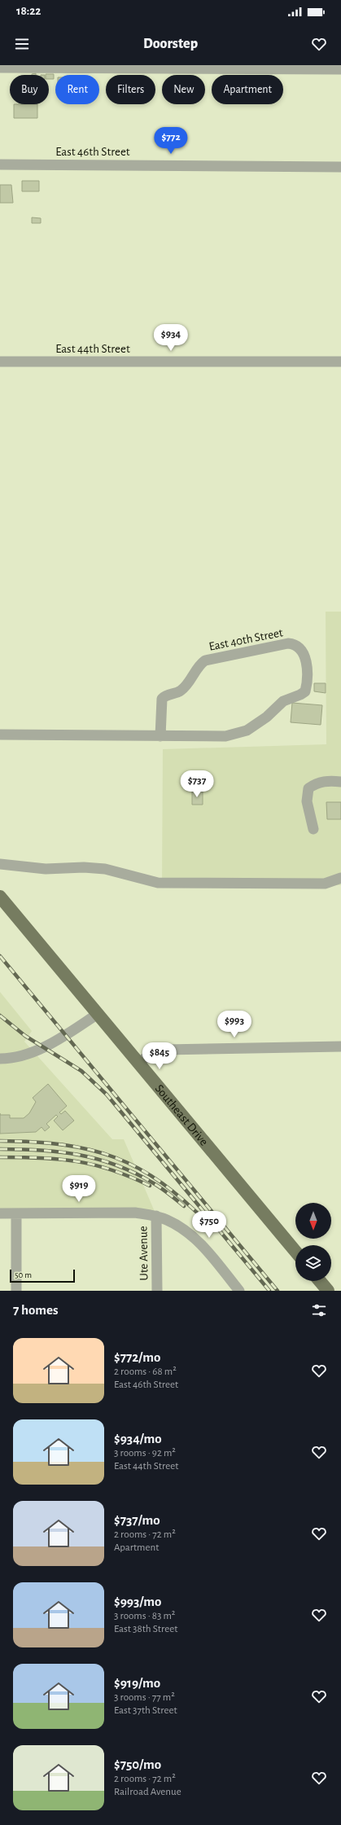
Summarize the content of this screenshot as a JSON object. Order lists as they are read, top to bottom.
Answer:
{
  "streets": {
    "main road": ["Southeast Drive"],
    "street": [
      "East 46th Street",
      "East 44th Street",
      "East 40th Street",
      "Ute Avenue"
    ]
  },
  "scale_bar": "50 m",
  "north": "bottom",
  "page": {
    "status": "18:22",
    "header": "Doorstep",
    "chip": [
      "Buy",
      "Rent",
      "Filters",
      "New",
      "Apartment"
    ],
    "price": [
      "$772",
      "$934",
      "$737",
      "$993",
      "$845",
      "$919",
      "$750"
    ],
    "scale": "50 m",
    "heading": "7 homes",
    "list": [
      {
        "name": "$772/mo",
        "note": "2 rooms · 68 m² · East 46th Street"
      },
      {
        "name": "$934/mo",
        "note": "3 rooms · 92 m² · East 44th Street"
      },
      {
        "name": "$737/mo",
        "note": "2 rooms · 72 m² · Apartment"
      },
      {
        "name": "$993/mo",
        "note": "3 rooms · 83 m² · East 38th Street"
      },
      {
        "name": "$919/mo",
        "note": "3 rooms · 77 m² · East 37th Street"
      },
      {
        "name": "$750/mo",
        "note": "2 rooms · 72 m² · Railroad Avenue"
      }
    ]
  }
}
